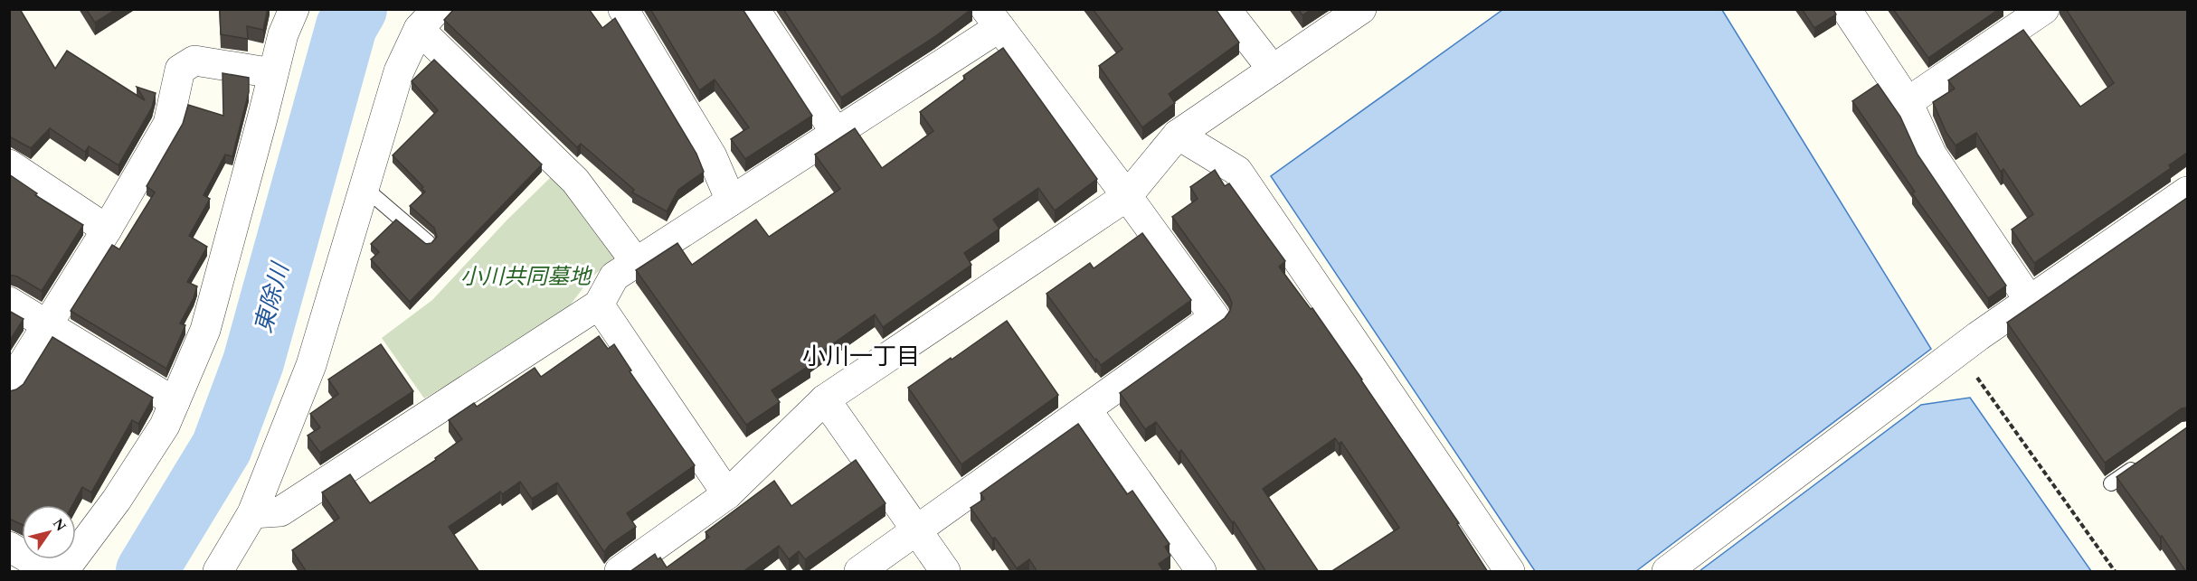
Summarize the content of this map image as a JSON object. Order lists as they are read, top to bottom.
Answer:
{
  "districts": ["小川一丁目"],
  "water": ["東除川"],
  "parks": ["小川共同墓地"],
  "north": "top right"
}
